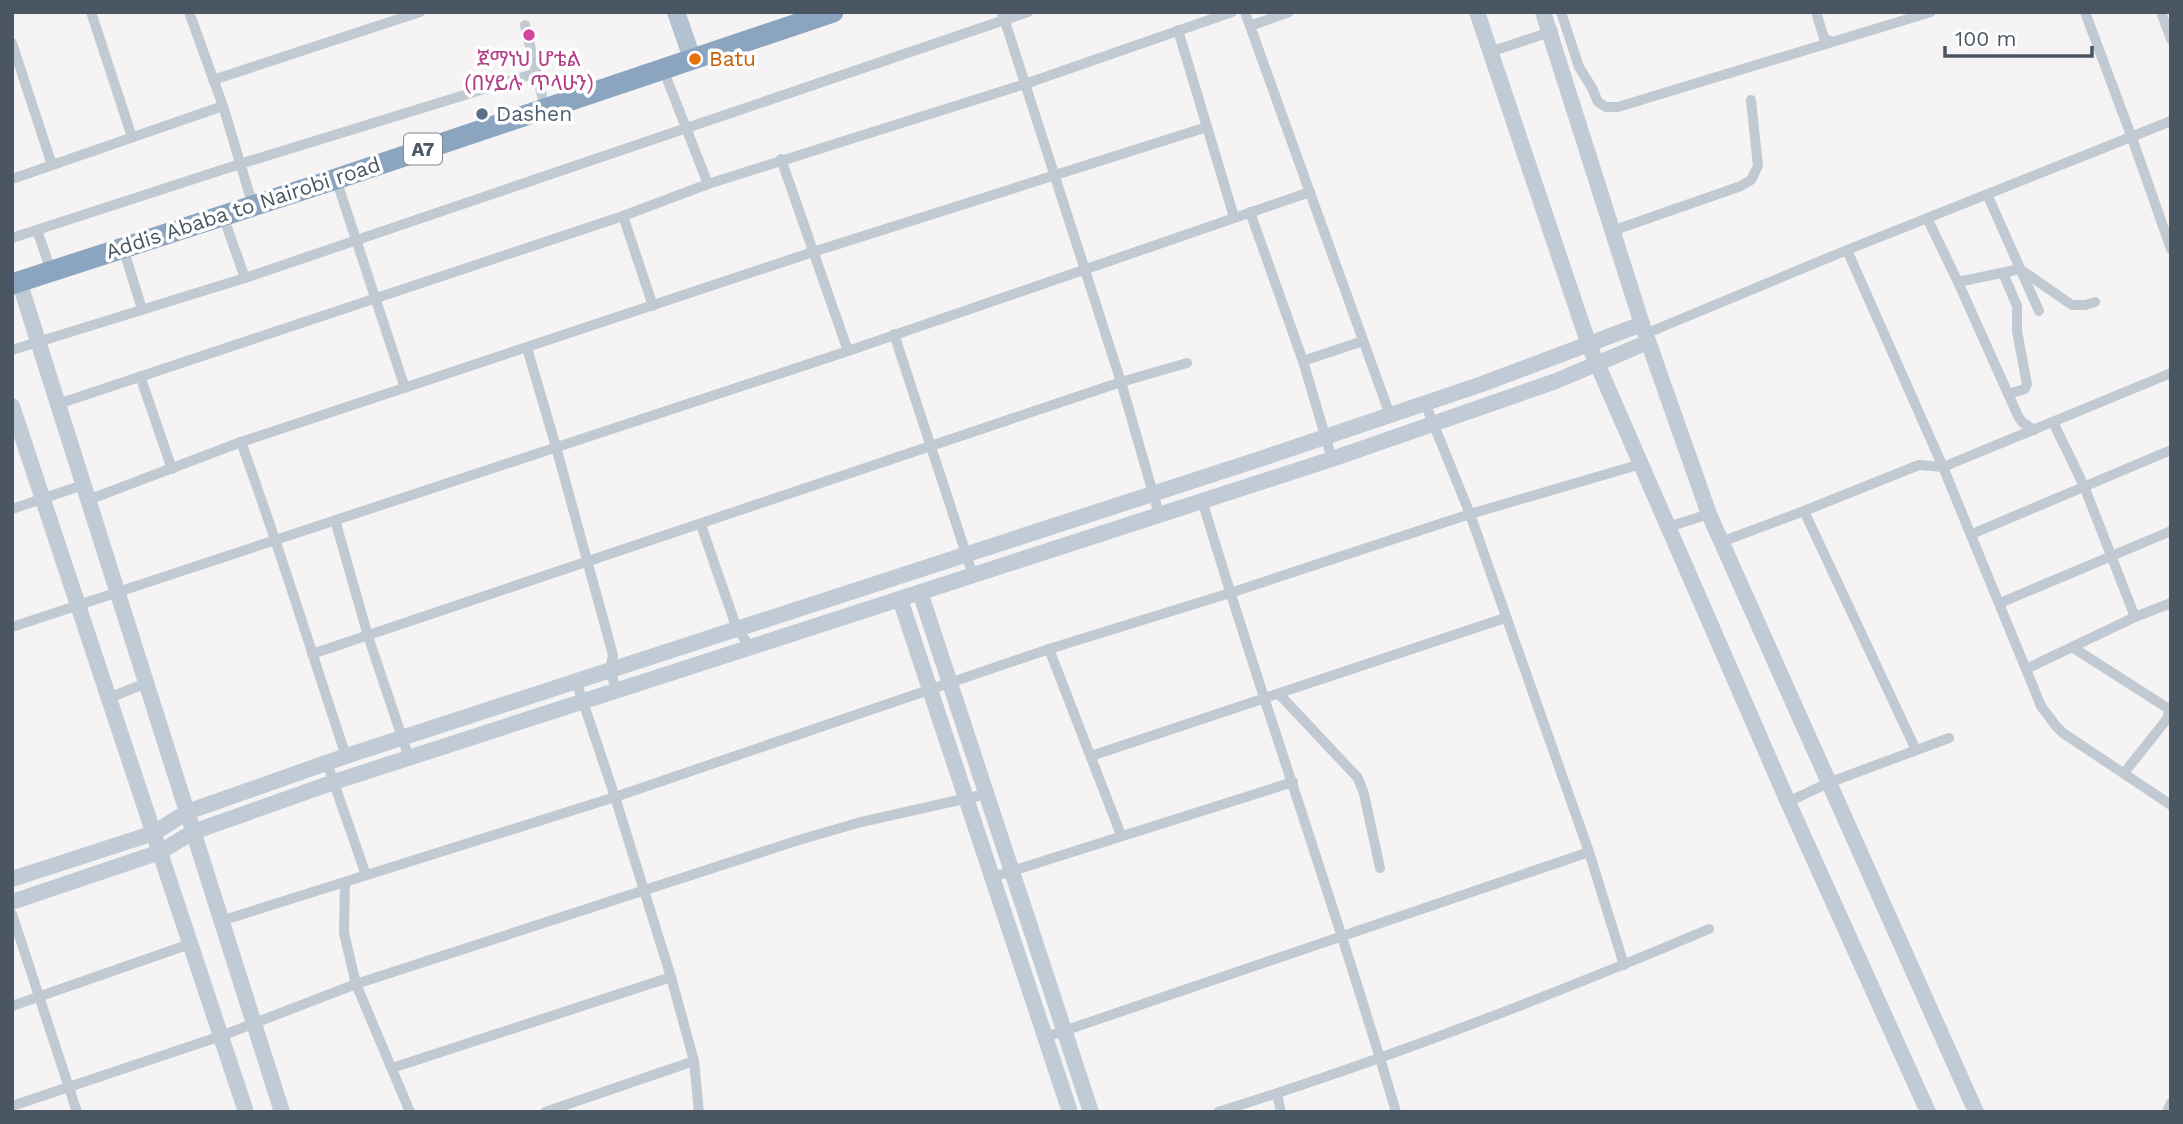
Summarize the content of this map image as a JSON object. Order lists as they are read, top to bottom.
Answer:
{
  "streets": {
    "highway": ["A7", "Addis Ababa to Nairobi road"]
  },
  "places": ["ጀማነህ ሆቴል (በሃይሉ ጥላሁን)", "Batu", "Dashen"],
  "scale_bar": "100 m"
}
